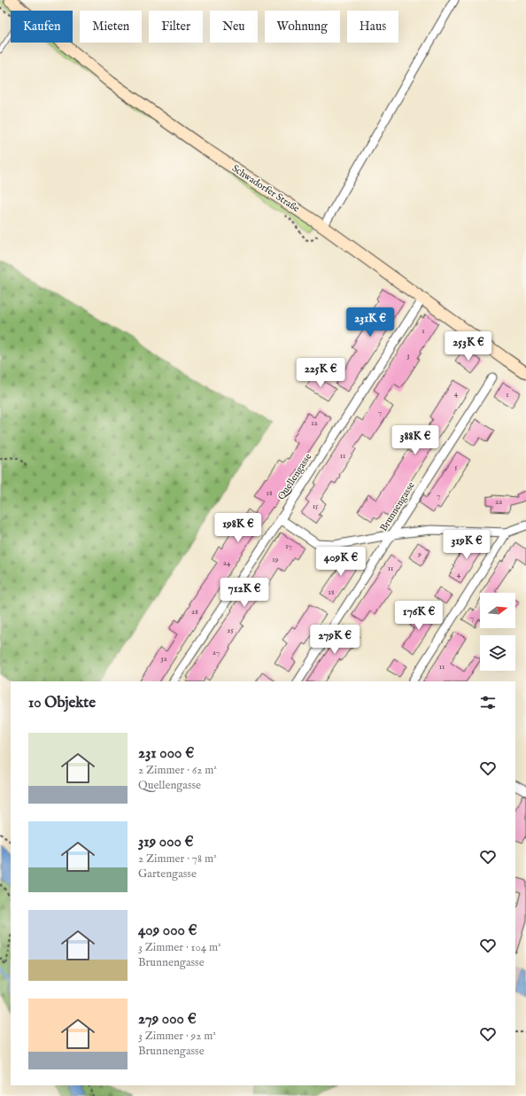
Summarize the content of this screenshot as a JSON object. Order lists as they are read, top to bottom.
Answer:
{
  "streets": {
    "main road": ["Schwadorfer Straße"],
    "street": ["Quellengasse", "Brunnengasse"]
  },
  "crossings": [
    ["Schwadorfer Straße", "Quellengasse"]
  ],
  "house_numbers": [
    "1",
    "3",
    "4",
    "1",
    "7",
    "12",
    "11",
    "5",
    "18",
    "7",
    "2a",
    "15",
    "17",
    "9",
    "19",
    "24",
    "11",
    "4",
    "18",
    "28",
    "7",
    "25",
    "27",
    "32",
    "11"
  ],
  "north": "right",
  "page": {
    "chip": [
      "Kaufen",
      "Mieten",
      "Filter",
      "Neu",
      "Wohnung",
      "Haus"
    ],
    "price": [
      "231K €",
      "253K €",
      "225K €",
      "388K €",
      "198K €",
      "319K €",
      "409K €",
      "712K €",
      "176K €",
      "279K €"
    ],
    "heading": "10 Objekte",
    "list": [
      {
        "name": "231 000 €",
        "note": "2 Zimmer · 62 m² · Quellengasse"
      },
      {
        "name": "319 000 €",
        "note": "2 Zimmer · 78 m² · Gartengasse"
      },
      {
        "name": "409 000 €",
        "note": "3 Zimmer · 104 m² · Brunnengasse"
      },
      {
        "name": "279 000 €",
        "note": "3 Zimmer · 92 m² · Brunnengasse"
      }
    ]
  }
}
